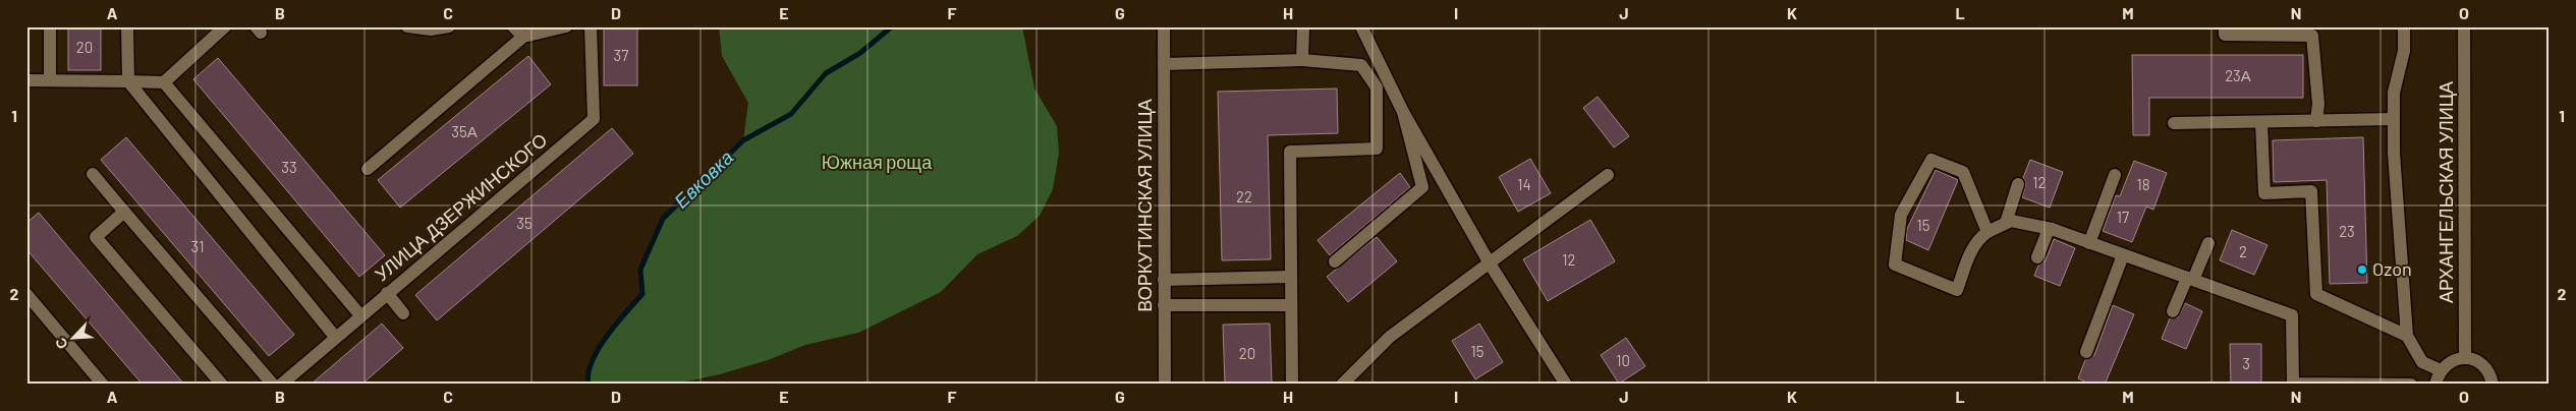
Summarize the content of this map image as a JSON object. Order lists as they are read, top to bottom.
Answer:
{
  "streets": {
    "street": ["АРХАНГЕЛЬСКАЯ УЛИЦА", "ВОРКУТИНСКАЯ УЛИЦА", "УЛИЦА ДЗЕРЖИНСКОГО"]
  },
  "water": ["Евковка"],
  "parks": ["Южная роща"],
  "places": ["Ozon"],
  "house_numbers": [
    "20",
    "37",
    "23А",
    "35А",
    "33",
    "12",
    "14",
    "18",
    "22",
    "17",
    "35",
    "15",
    "23",
    "31",
    "2",
    "12",
    "15",
    "20",
    "10",
    "3"
  ],
  "north": "bottom left",
  "grid": {
    "columns": [
      "A",
      "B",
      "C",
      "D",
      "E",
      "F",
      "G",
      "H",
      "I",
      "J",
      "K",
      "L",
      "M",
      "N",
      "O"
    ],
    "rows": ["1", "2"]
  }
}
